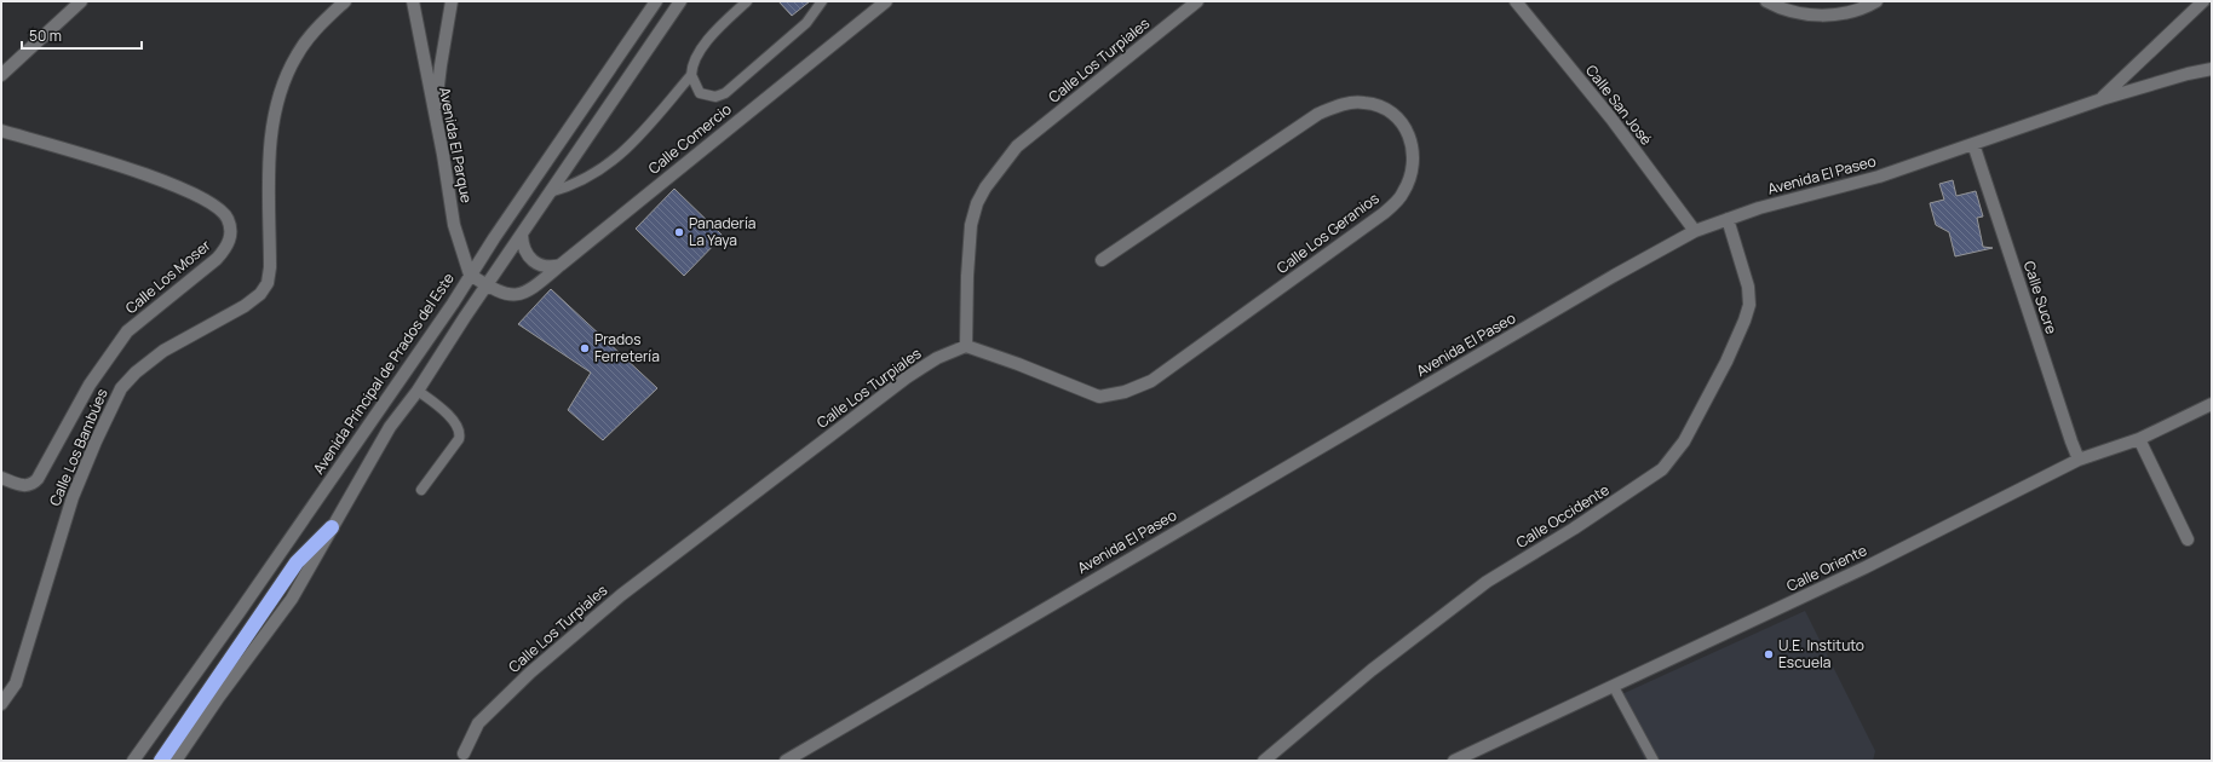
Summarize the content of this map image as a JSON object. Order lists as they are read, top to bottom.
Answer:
{
  "streets": {
    "street": [
      "Calle Los Turpiales",
      "Calle San José",
      "Calle Comercio",
      "Avenida El Parque",
      "Avenida El Paseo",
      "Calle Los Geranios",
      "Calle Los Moser",
      "Calle Sucre",
      "Avenida Principal de Prados del Este",
      "Calle Los Bambúes",
      "Calle Occidente",
      "Calle Oriente"
    ]
  },
  "crossings": [
    ["Calle Los Turpiales", "Calle Los Geranios"],
    ["Calle San José", "Avenida El Paseo"],
    ["Avenida El Parque", "Avenida Principal de Prados del Este"],
    ["Avenida El Paseo", "Calle Sucre"],
    ["Avenida El Paseo", "Calle Occidente"],
    ["Calle Sucre", "Calle Oriente"]
  ],
  "places": ["Panadería La Yaya", "Prados Ferretería", "U.E. Instituto Escuela"],
  "scale_bar": "50 m"
}
